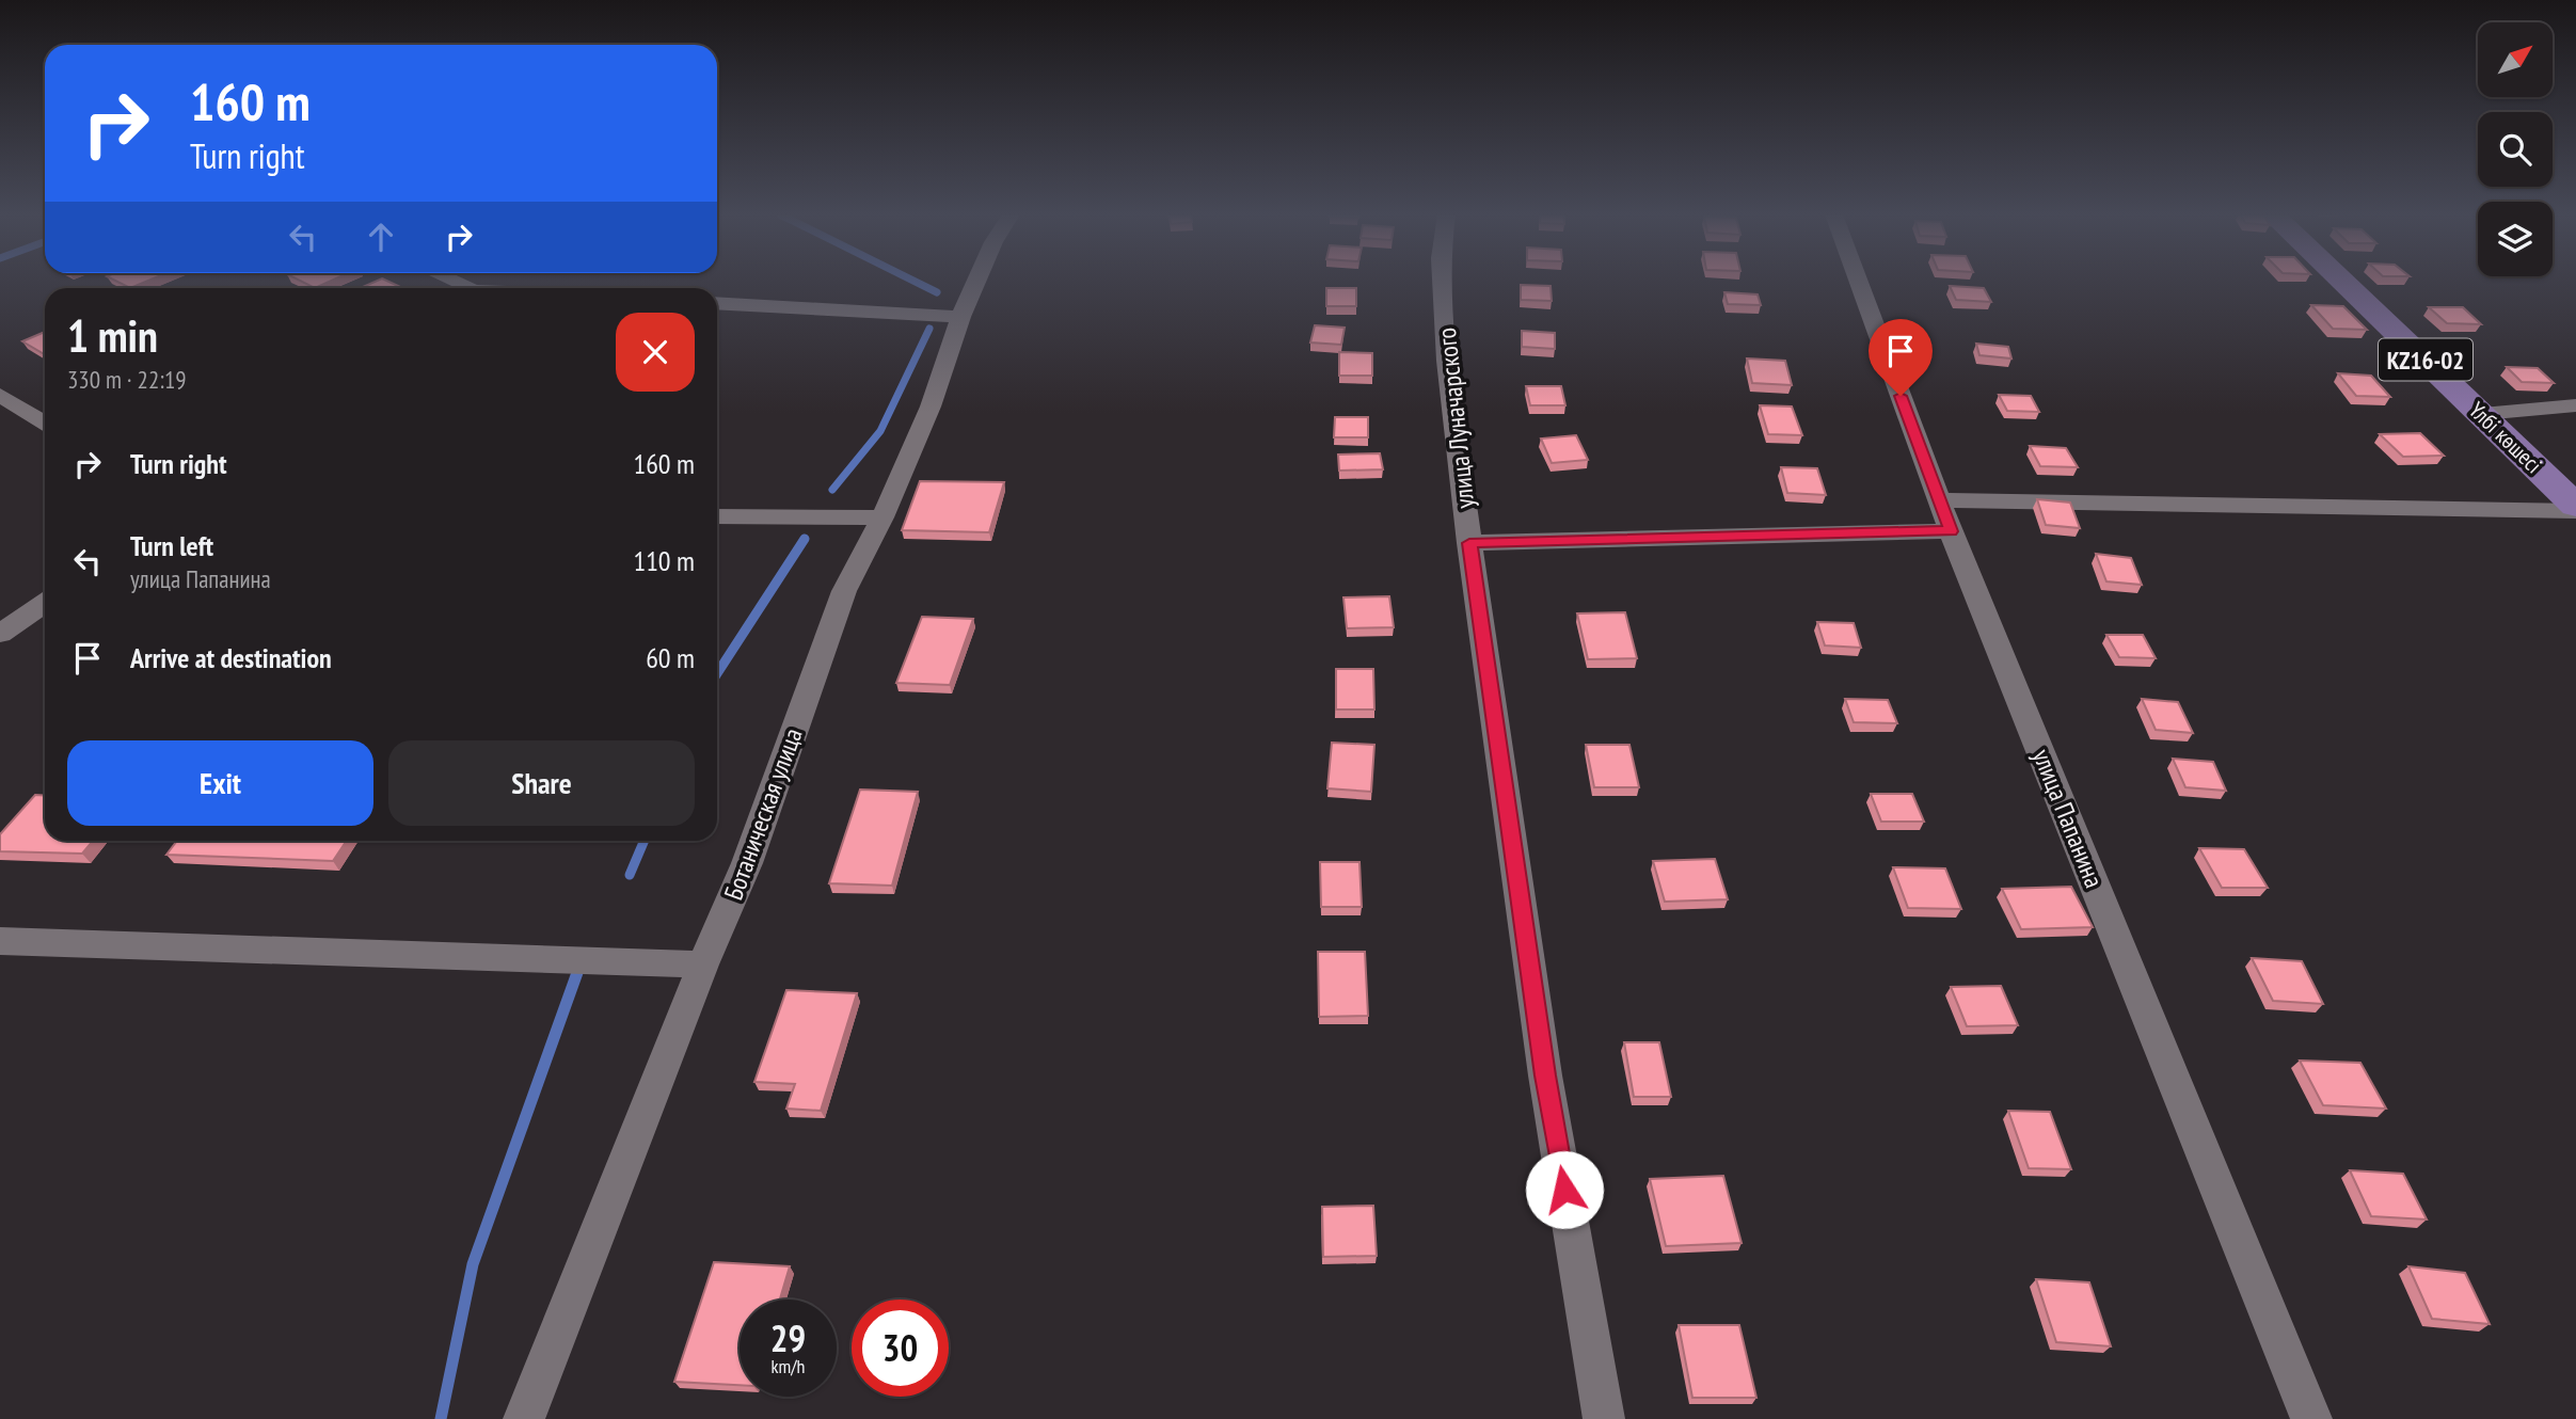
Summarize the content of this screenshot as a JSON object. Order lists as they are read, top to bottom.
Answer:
{
  "streets": {
    "main road": ["KZ16-02", "Үлбі көшесі"],
    "street": ["улица Луначарского", "Ботаническая улица", "улица Папанина"]
  },
  "north": "top right",
  "page": {
    "turn": ["160 m", "Turn right"],
    "heading": ["1 min", "330 m · 22:19"],
    "list": [
      {
        "name": "Turn right",
        "value": "160 m"
      },
      {
        "name": "Turn left",
        "note": "улица Папанина",
        "value": "110 m"
      },
      {
        "name": "Arrive at destination",
        "value": "60 m"
      }
    ],
    "buttons": ["Exit", "Share"],
    "speed": "29 km/h",
    "limit": "30"
  }
}
